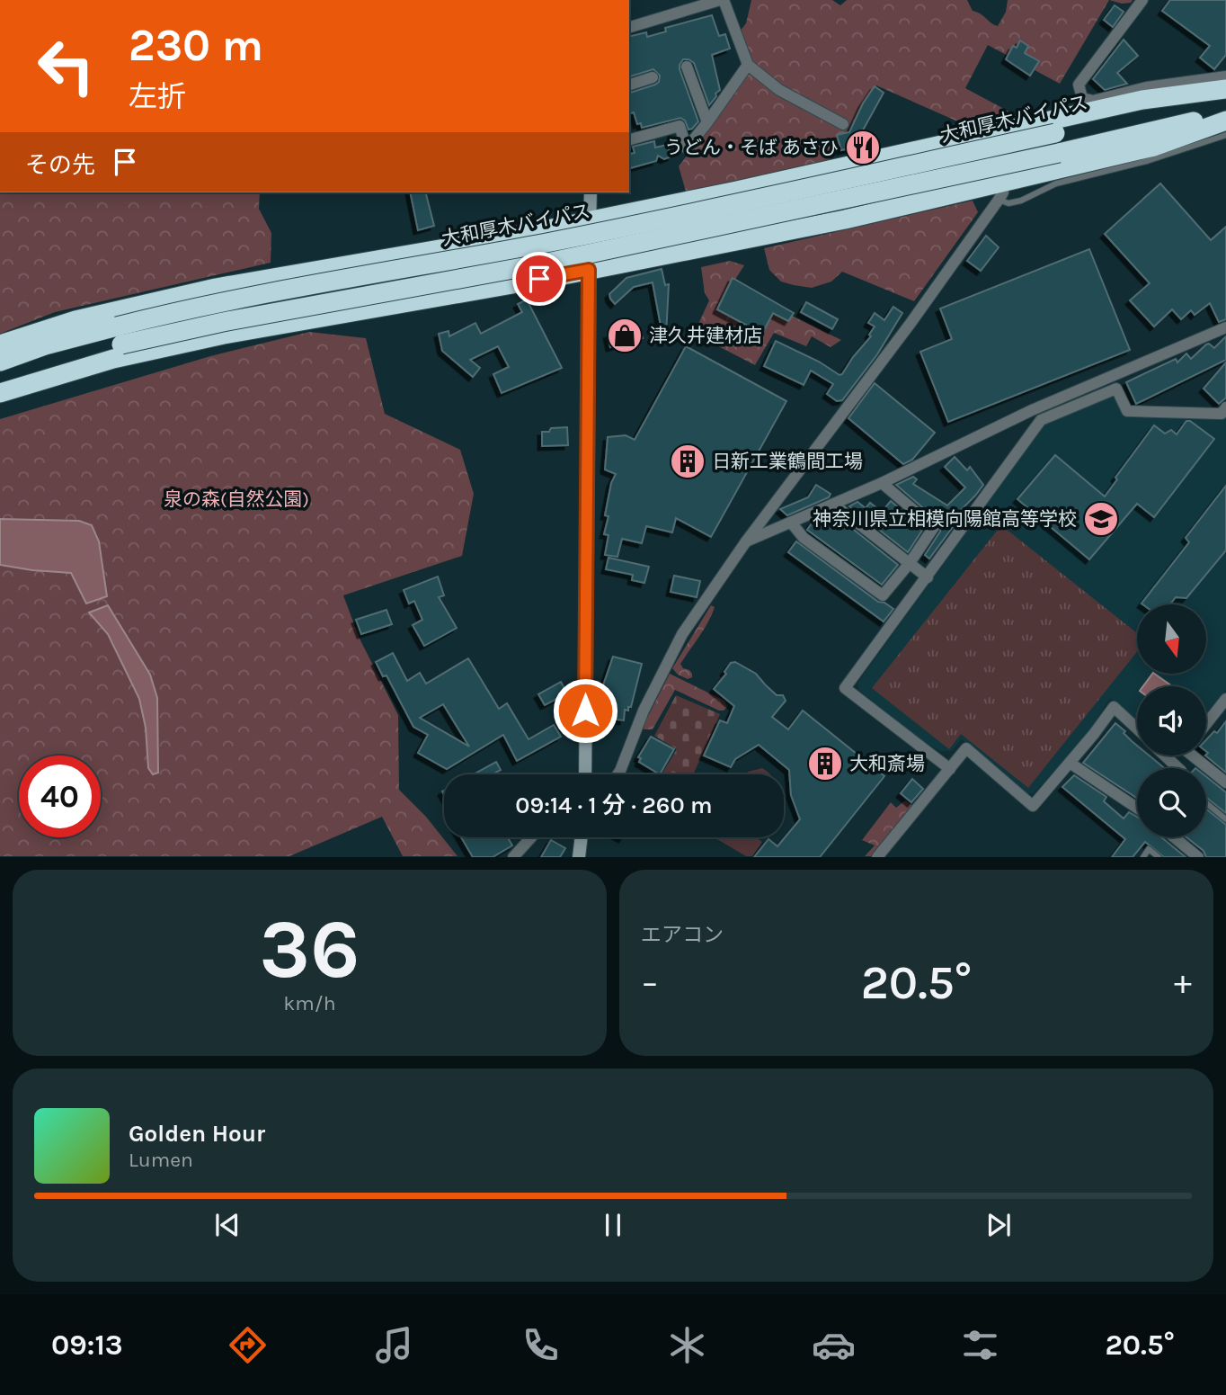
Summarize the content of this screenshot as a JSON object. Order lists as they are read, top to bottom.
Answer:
{
  "streets": {
    "highway": ["大和厚木バイパス"]
  },
  "parks": ["泉の森(自然公園)"],
  "places": {
    "restaurant": ["うどん・そば あさひ"],
    "shop": ["津久井建材店"],
    "building": ["日新工業鶴間工場", "大和斎場"],
    "school or university": ["神奈川県立相模向陽館高等学校"]
  },
  "north": "bottom",
  "page": {
    "turn": ["230 m", "左折"],
    "then": "その先",
    "limit": "40",
    "trip": "09:14 · 1 分 · 260 m",
    "tile": [
      ["36", "km/h"],
      "エアコン"
    ],
    "heat": ["−", "20.5°", "+"],
    "song": ["Golden Hour", "Lumen"],
    "tabs": ["09:13", "20.5°"]
  }
}
